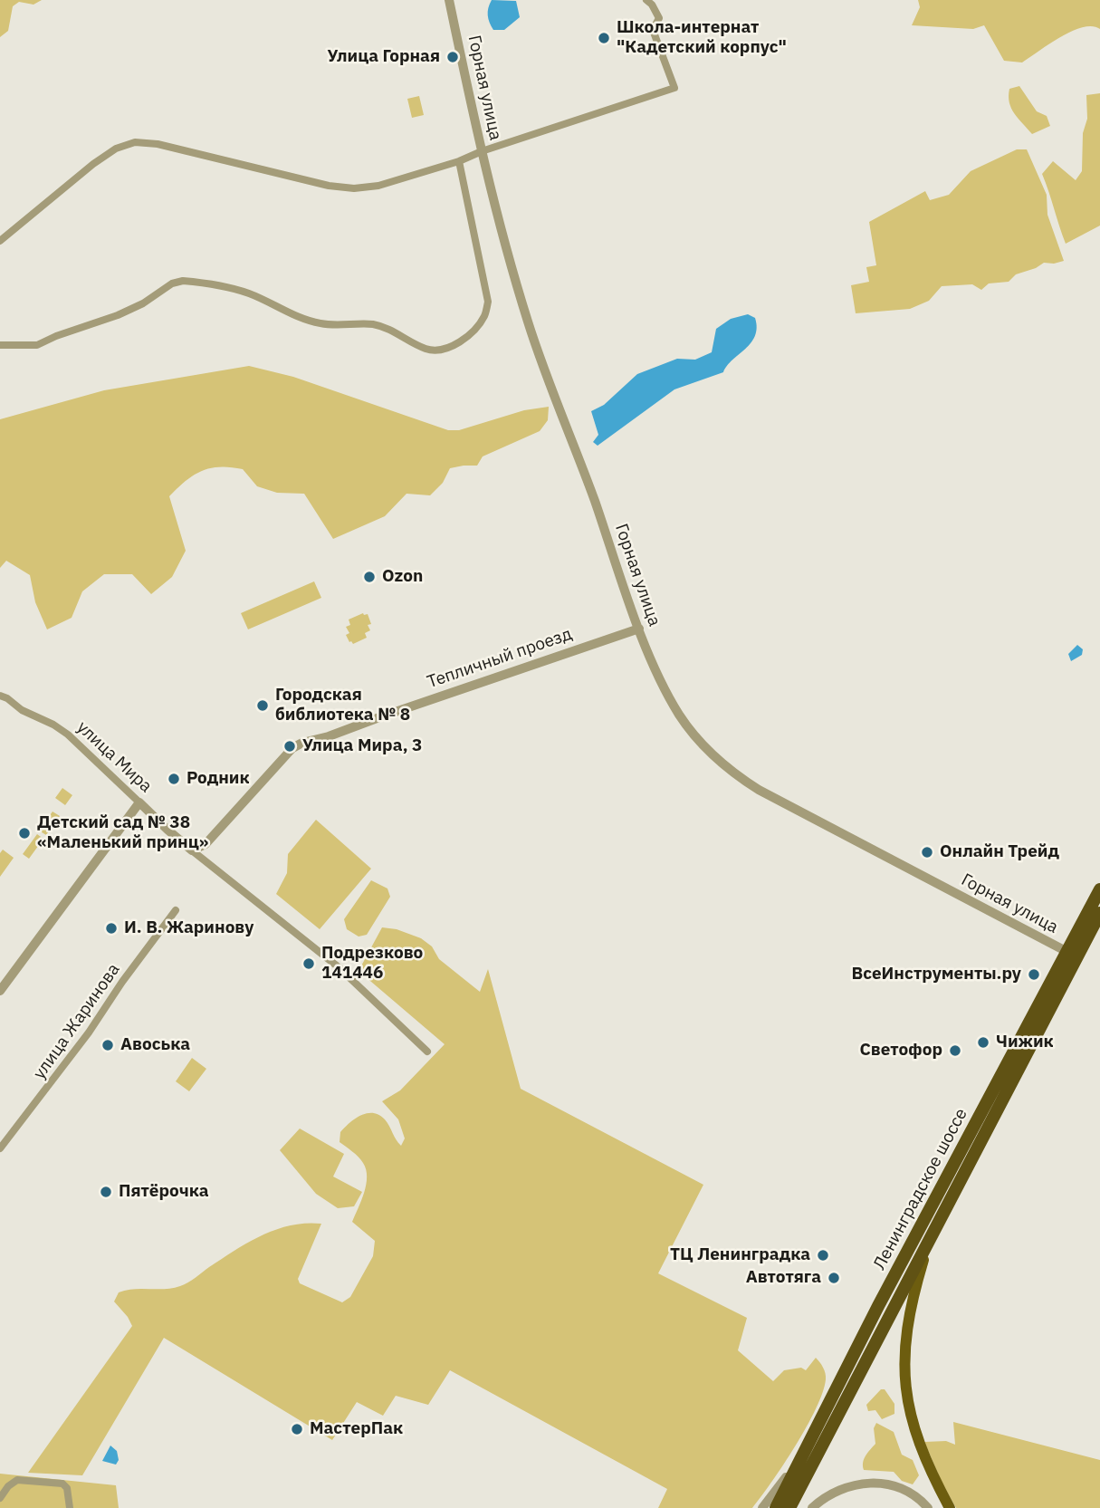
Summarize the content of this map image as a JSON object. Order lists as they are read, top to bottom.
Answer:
{
  "streets": {
    "highway": ["Ленинградское шоссе"],
    "street": [
      "Горная улица",
      "Тепличный проезд",
      "улица Мира",
      "улица Жаринова"
    ]
  },
  "crossings": [
    ["Горная улица", "Тепличный проезд"],
    ["Горная улица", "Ленинградское шоссе"],
    ["Тепличный проезд", "улица Мира"]
  ],
  "places": [
    "Школа-интернат \"Кадетский корпус\"",
    "Улица Горная",
    "Ozon",
    "Городская библиотека № 8",
    "Улица Мира, 3",
    "Родник",
    "Детский сад № 38 «Маленький принц»",
    "Онлайн Трейд",
    "И. В. Жаринову",
    "Подрезково 141446",
    "ВсеИнструменты.ру",
    "Чижик",
    "Авоська",
    "Светофор",
    "Пятёрочка",
    "ТЦ Ленинградка",
    "Автотяга",
    "МастерПак"
  ]
}
